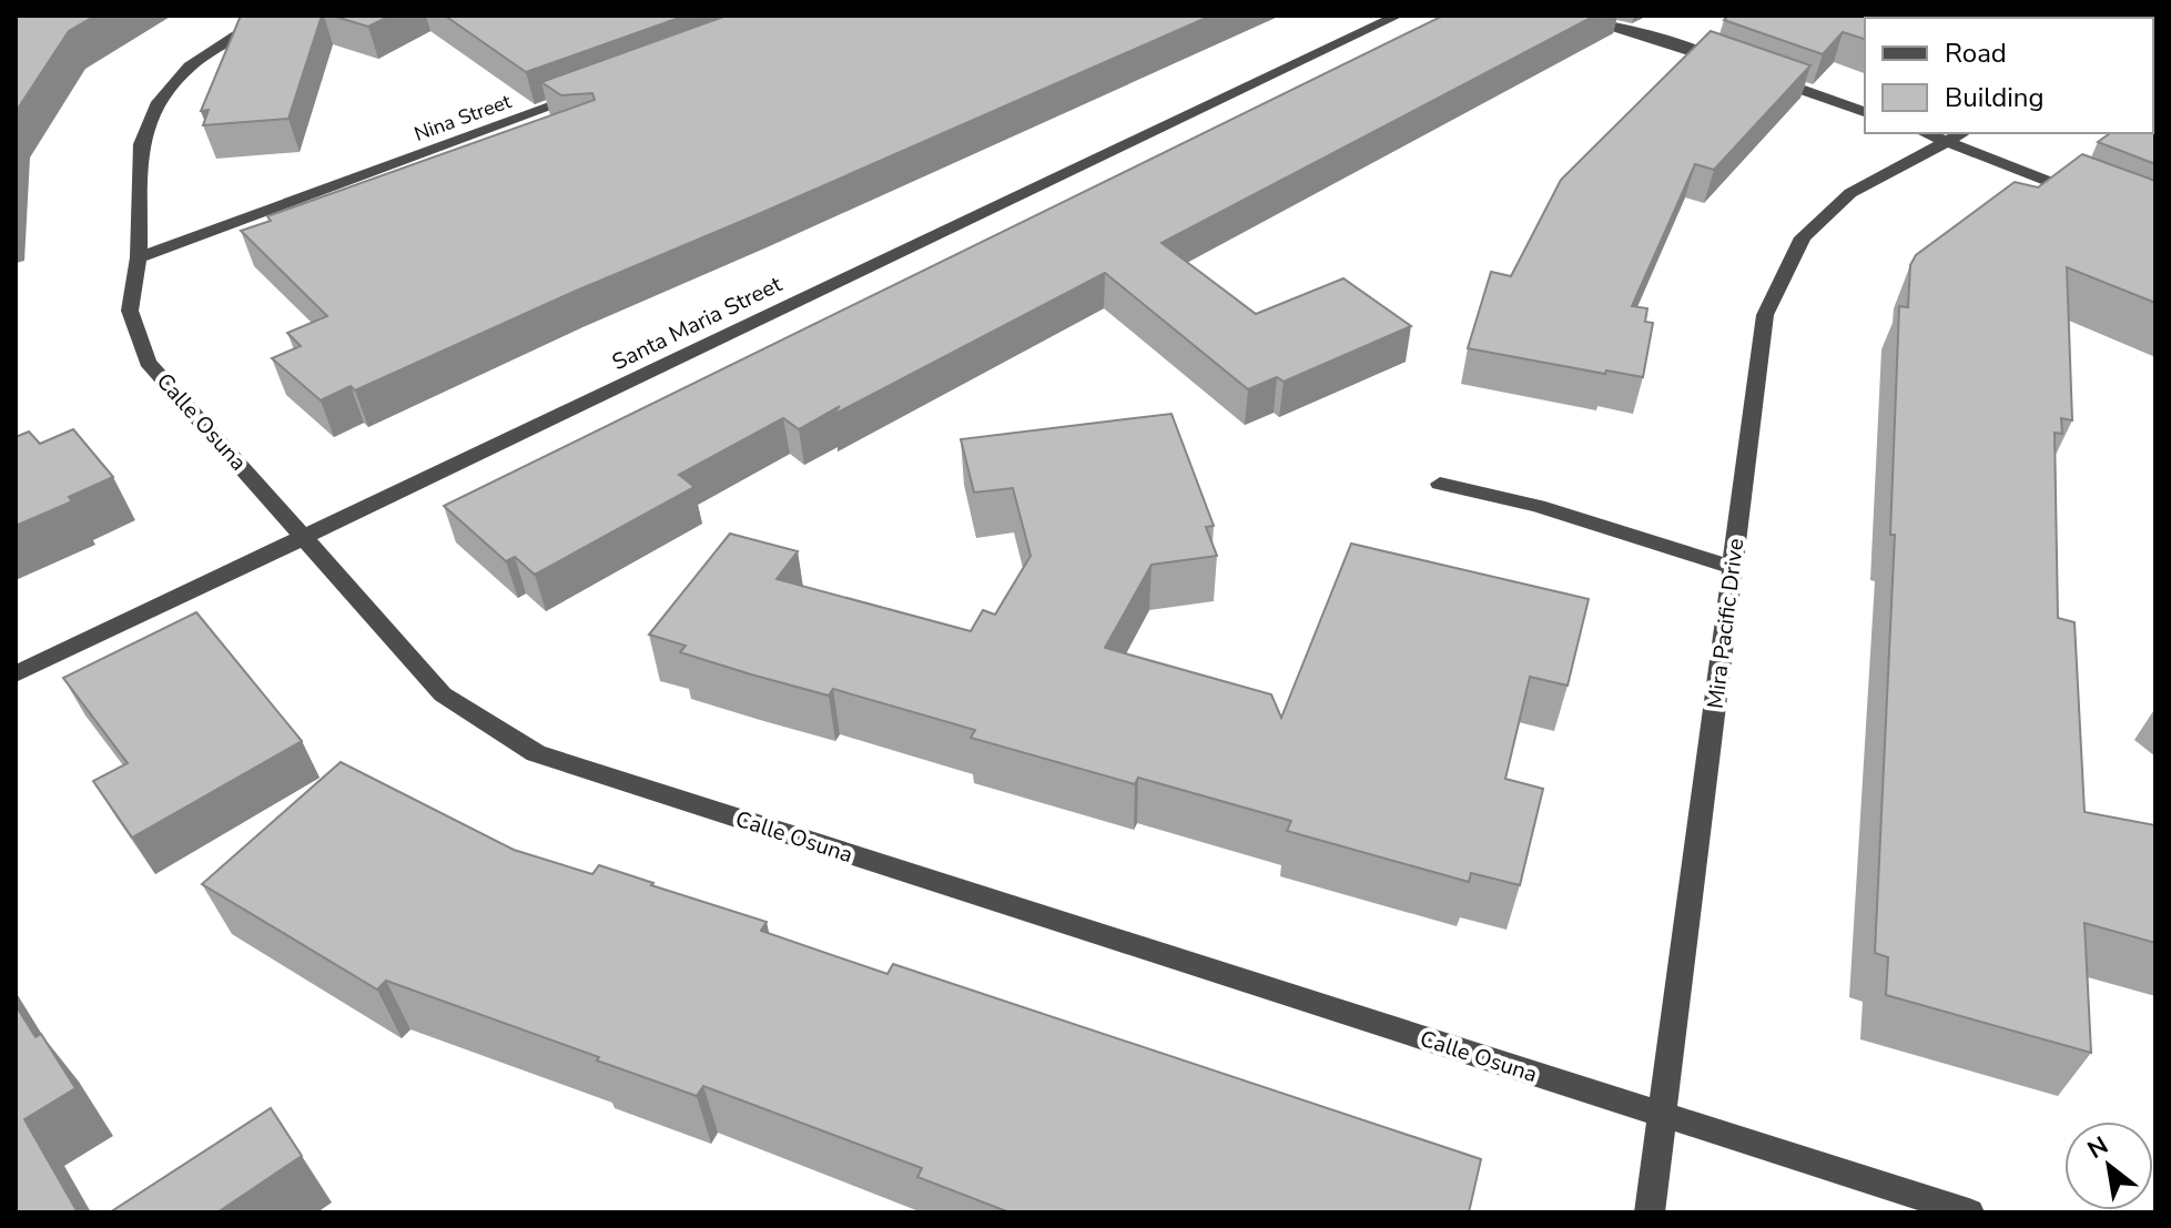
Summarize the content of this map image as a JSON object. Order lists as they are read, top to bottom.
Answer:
{
  "streets": {
    "street": [
      "Nina Street",
      "Santa Maria Street",
      "Calle Osuna",
      "Mira Pacific Drive"
    ]
  },
  "crossings": [
    ["Nina Street", "Calle Osuna"],
    ["Santa Maria Street", "Calle Osuna"],
    ["Calle Osuna", "Mira Pacific Drive"]
  ],
  "legend": ["Road", "Building"],
  "north": "top left"
}
